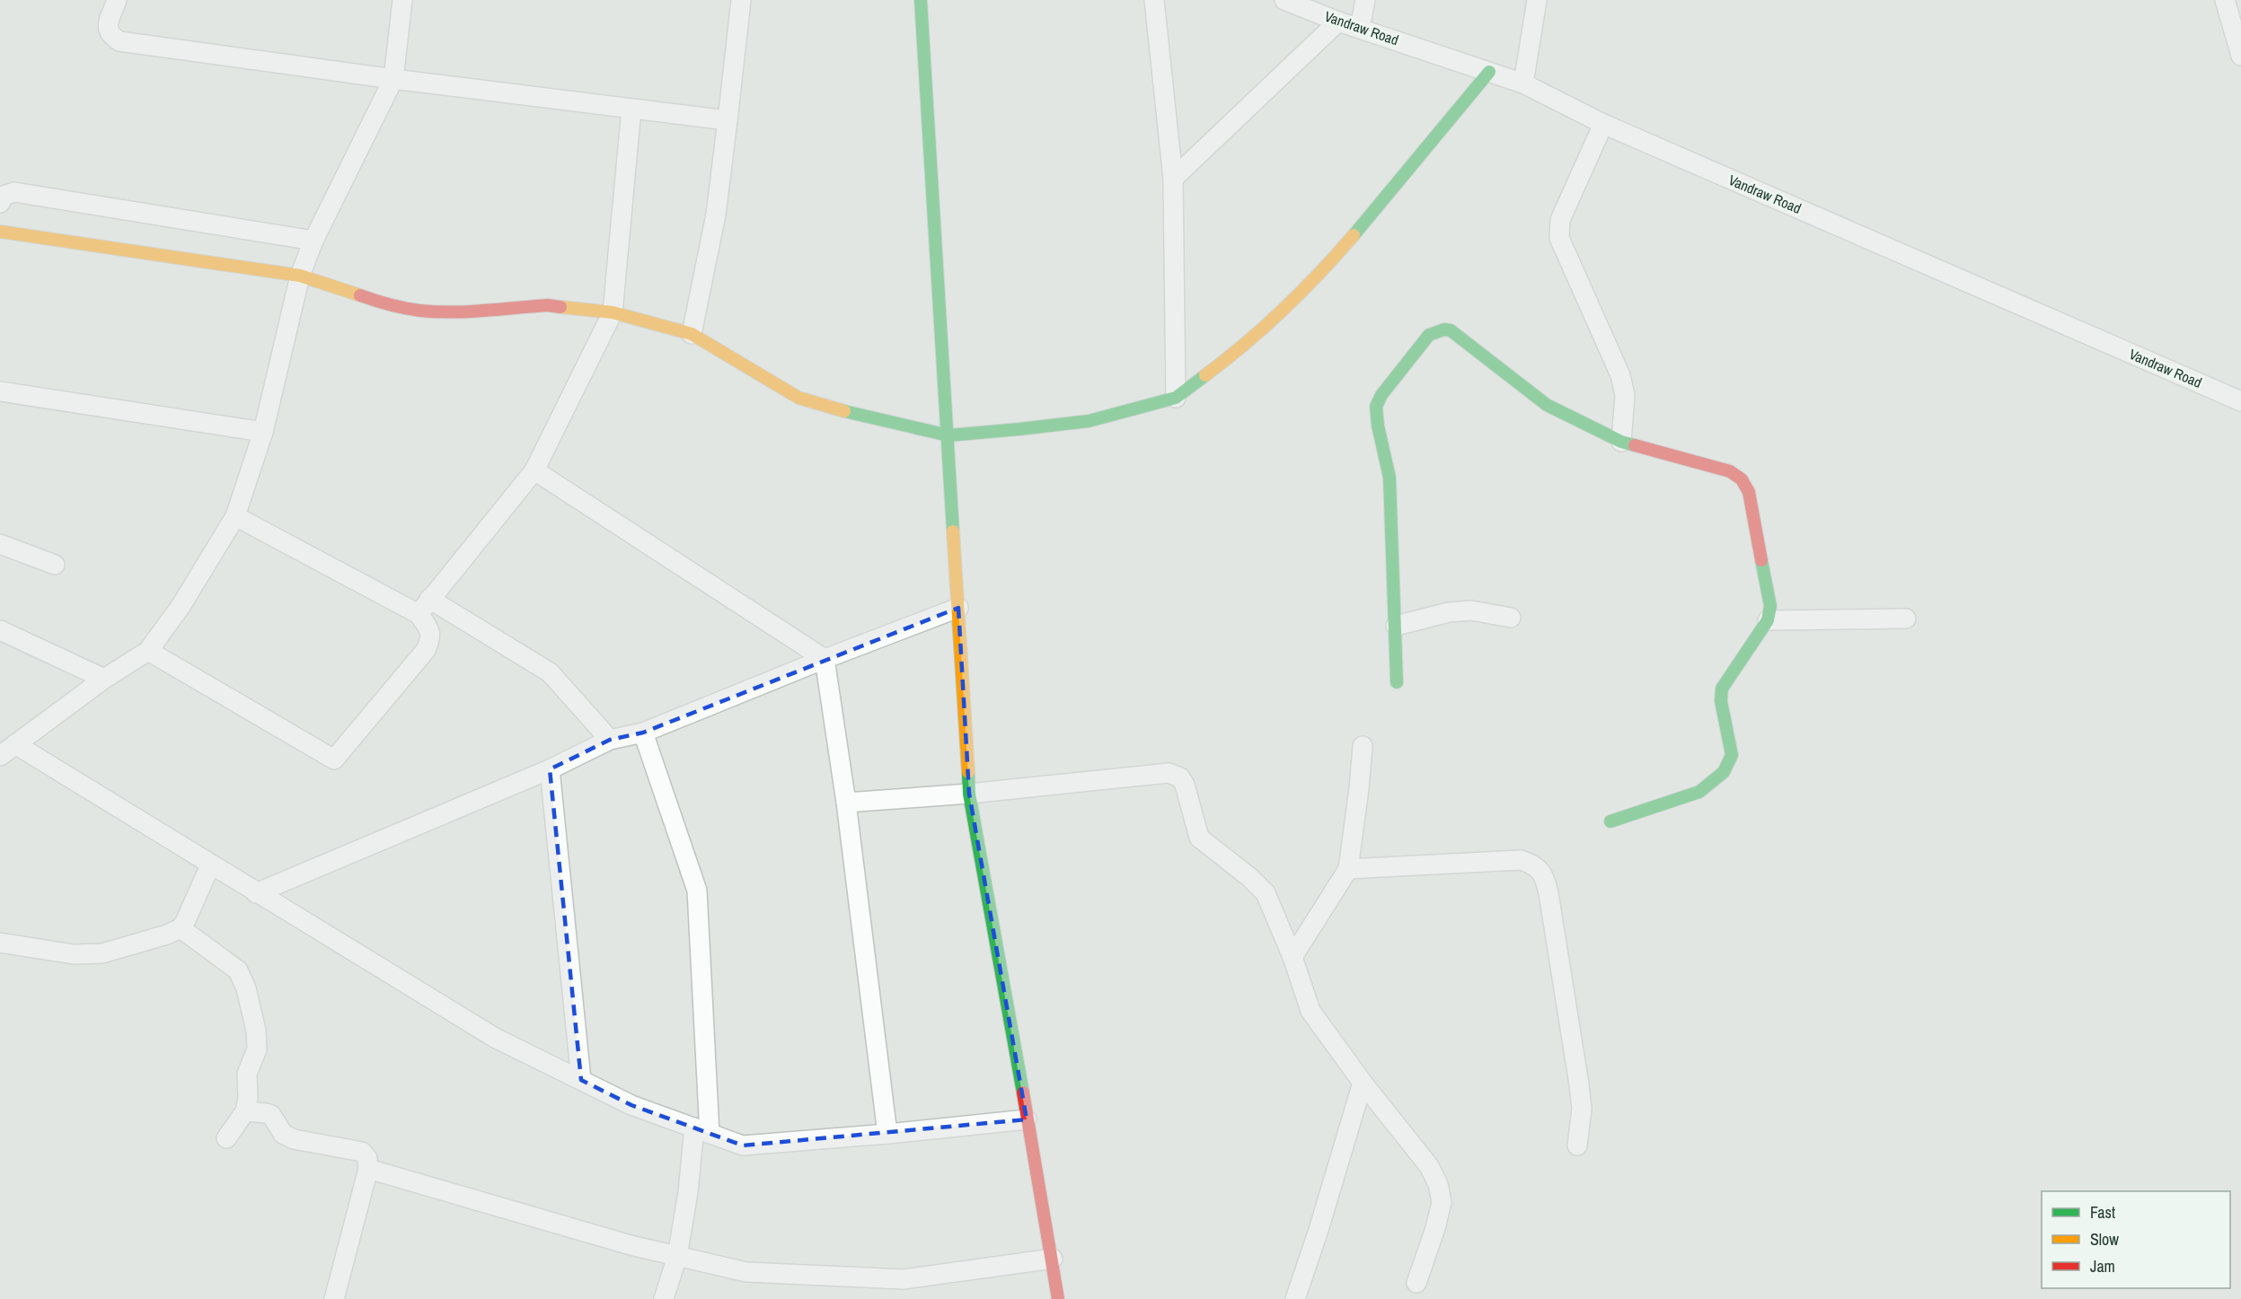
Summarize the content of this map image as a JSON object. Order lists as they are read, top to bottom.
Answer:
{
  "streets": {
    "street": ["Vandraw Road"]
  },
  "legend": ["Fast", "Slow", "Jam"]
}
